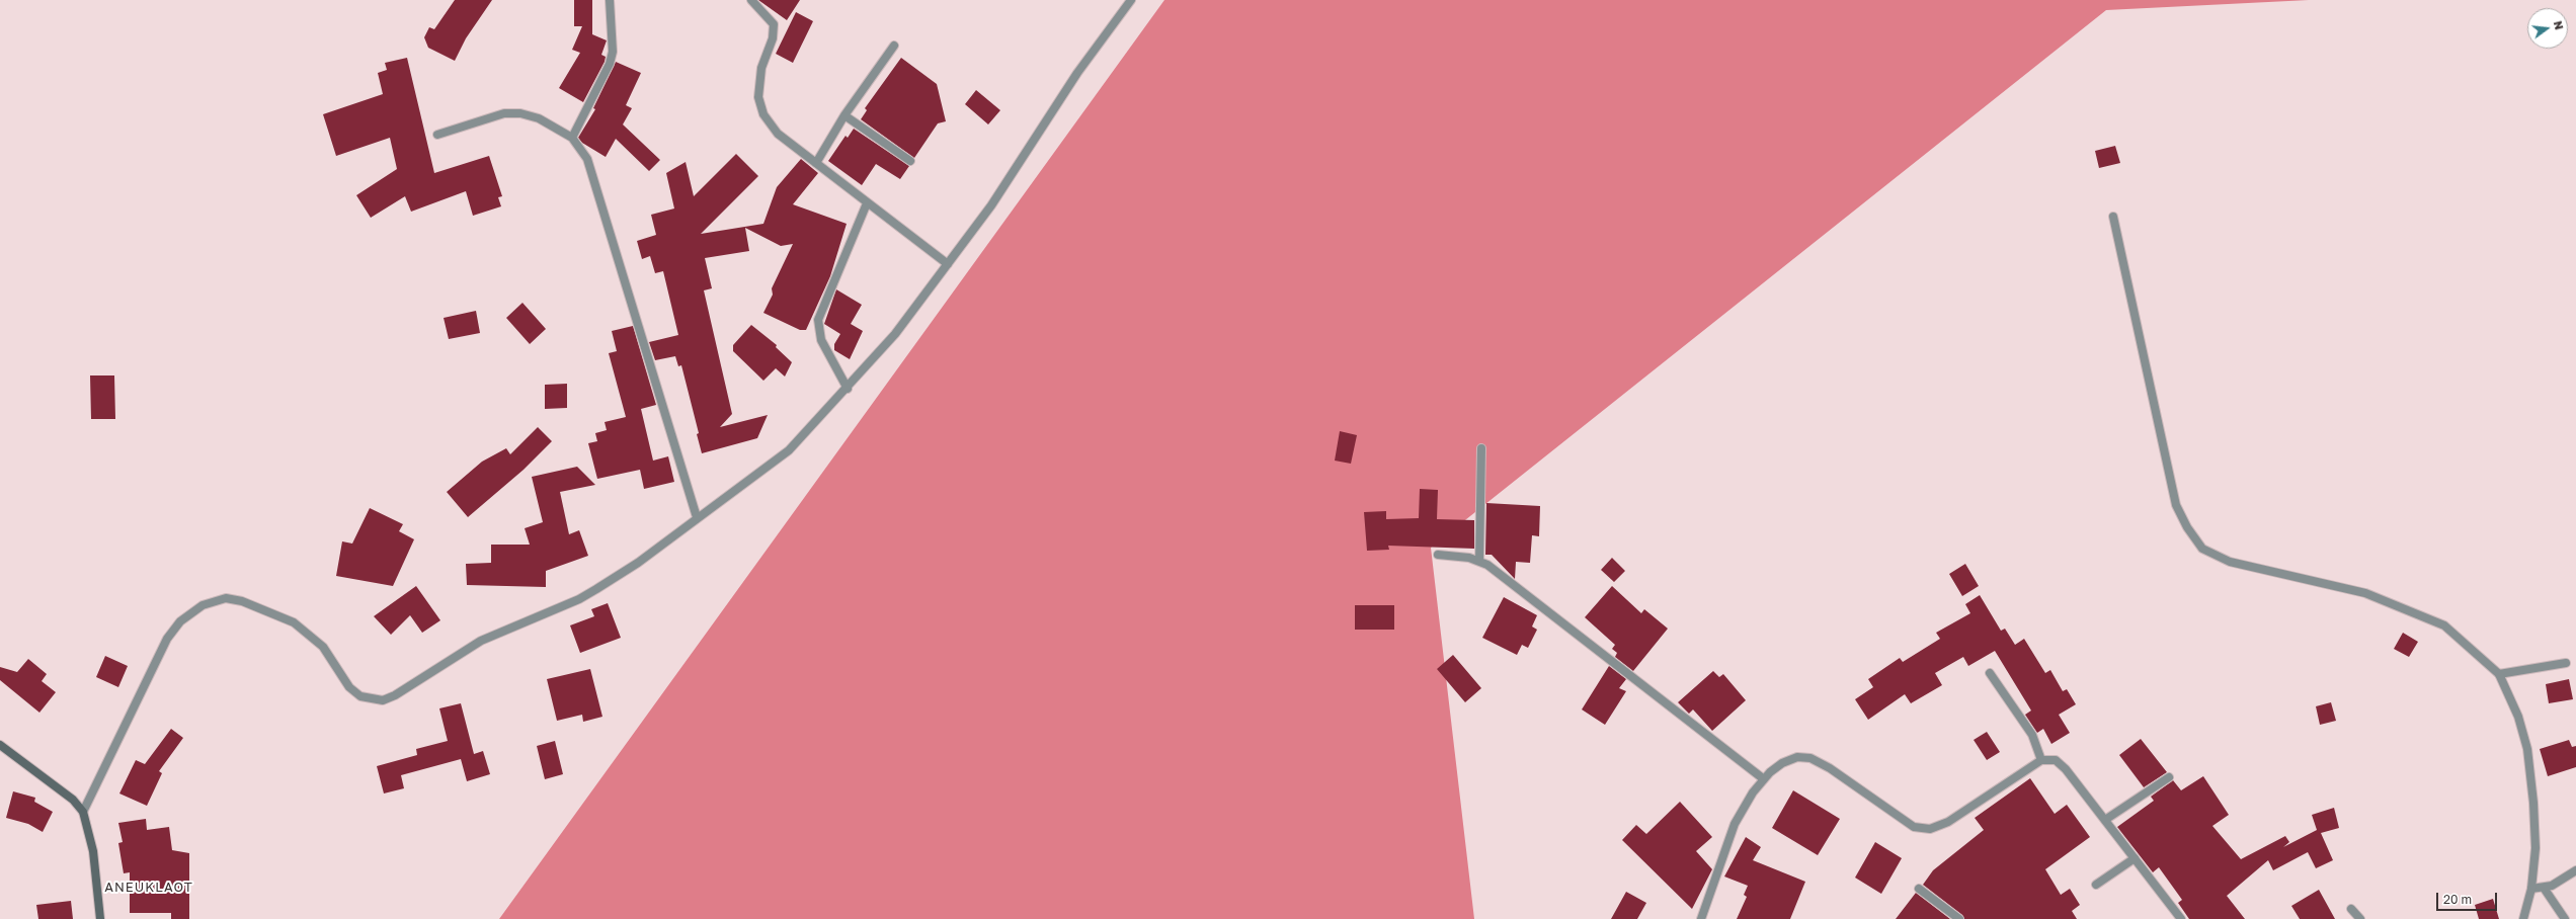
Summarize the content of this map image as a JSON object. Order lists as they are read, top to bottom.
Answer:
{
  "districts": ["ANEUKLAOT"],
  "scale_bar": "20 m",
  "north": "right"
}
